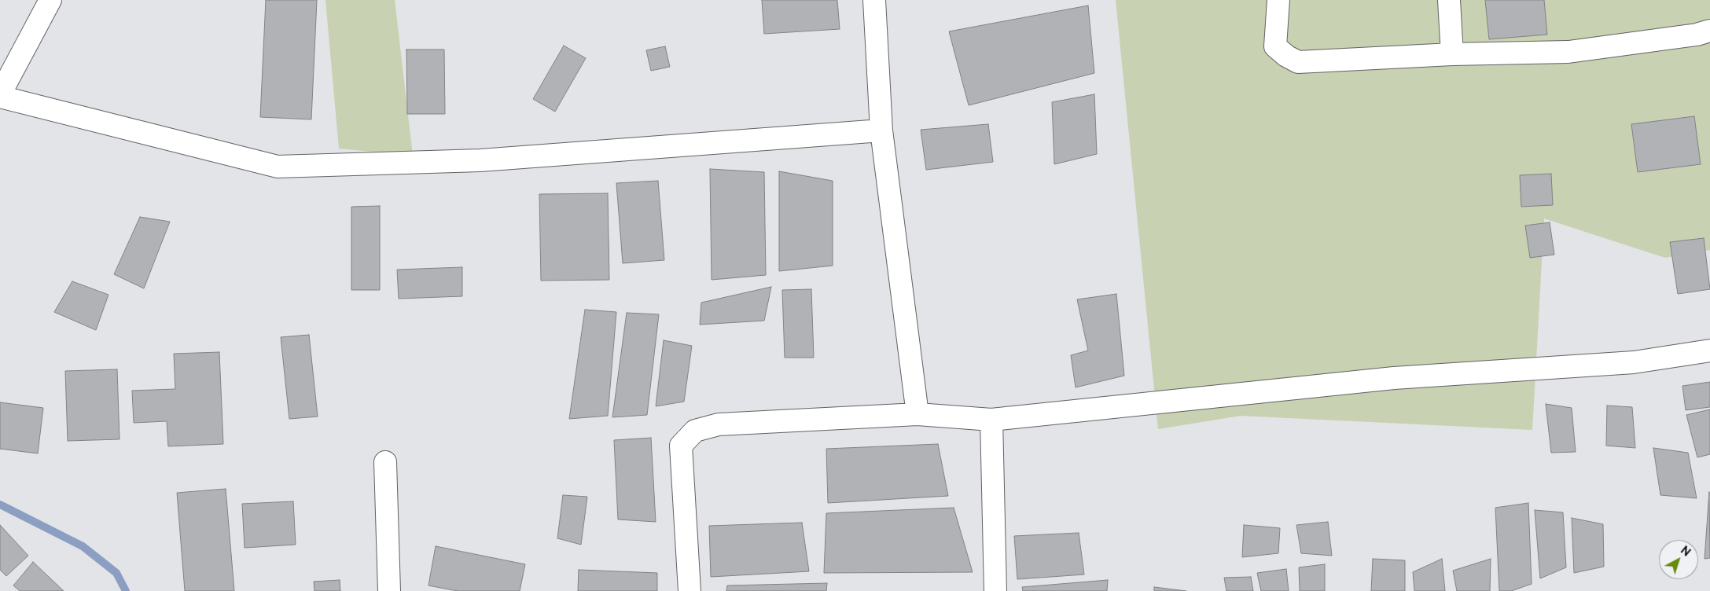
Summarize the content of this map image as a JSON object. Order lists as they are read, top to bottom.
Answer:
{
  "north": "top right"
}
